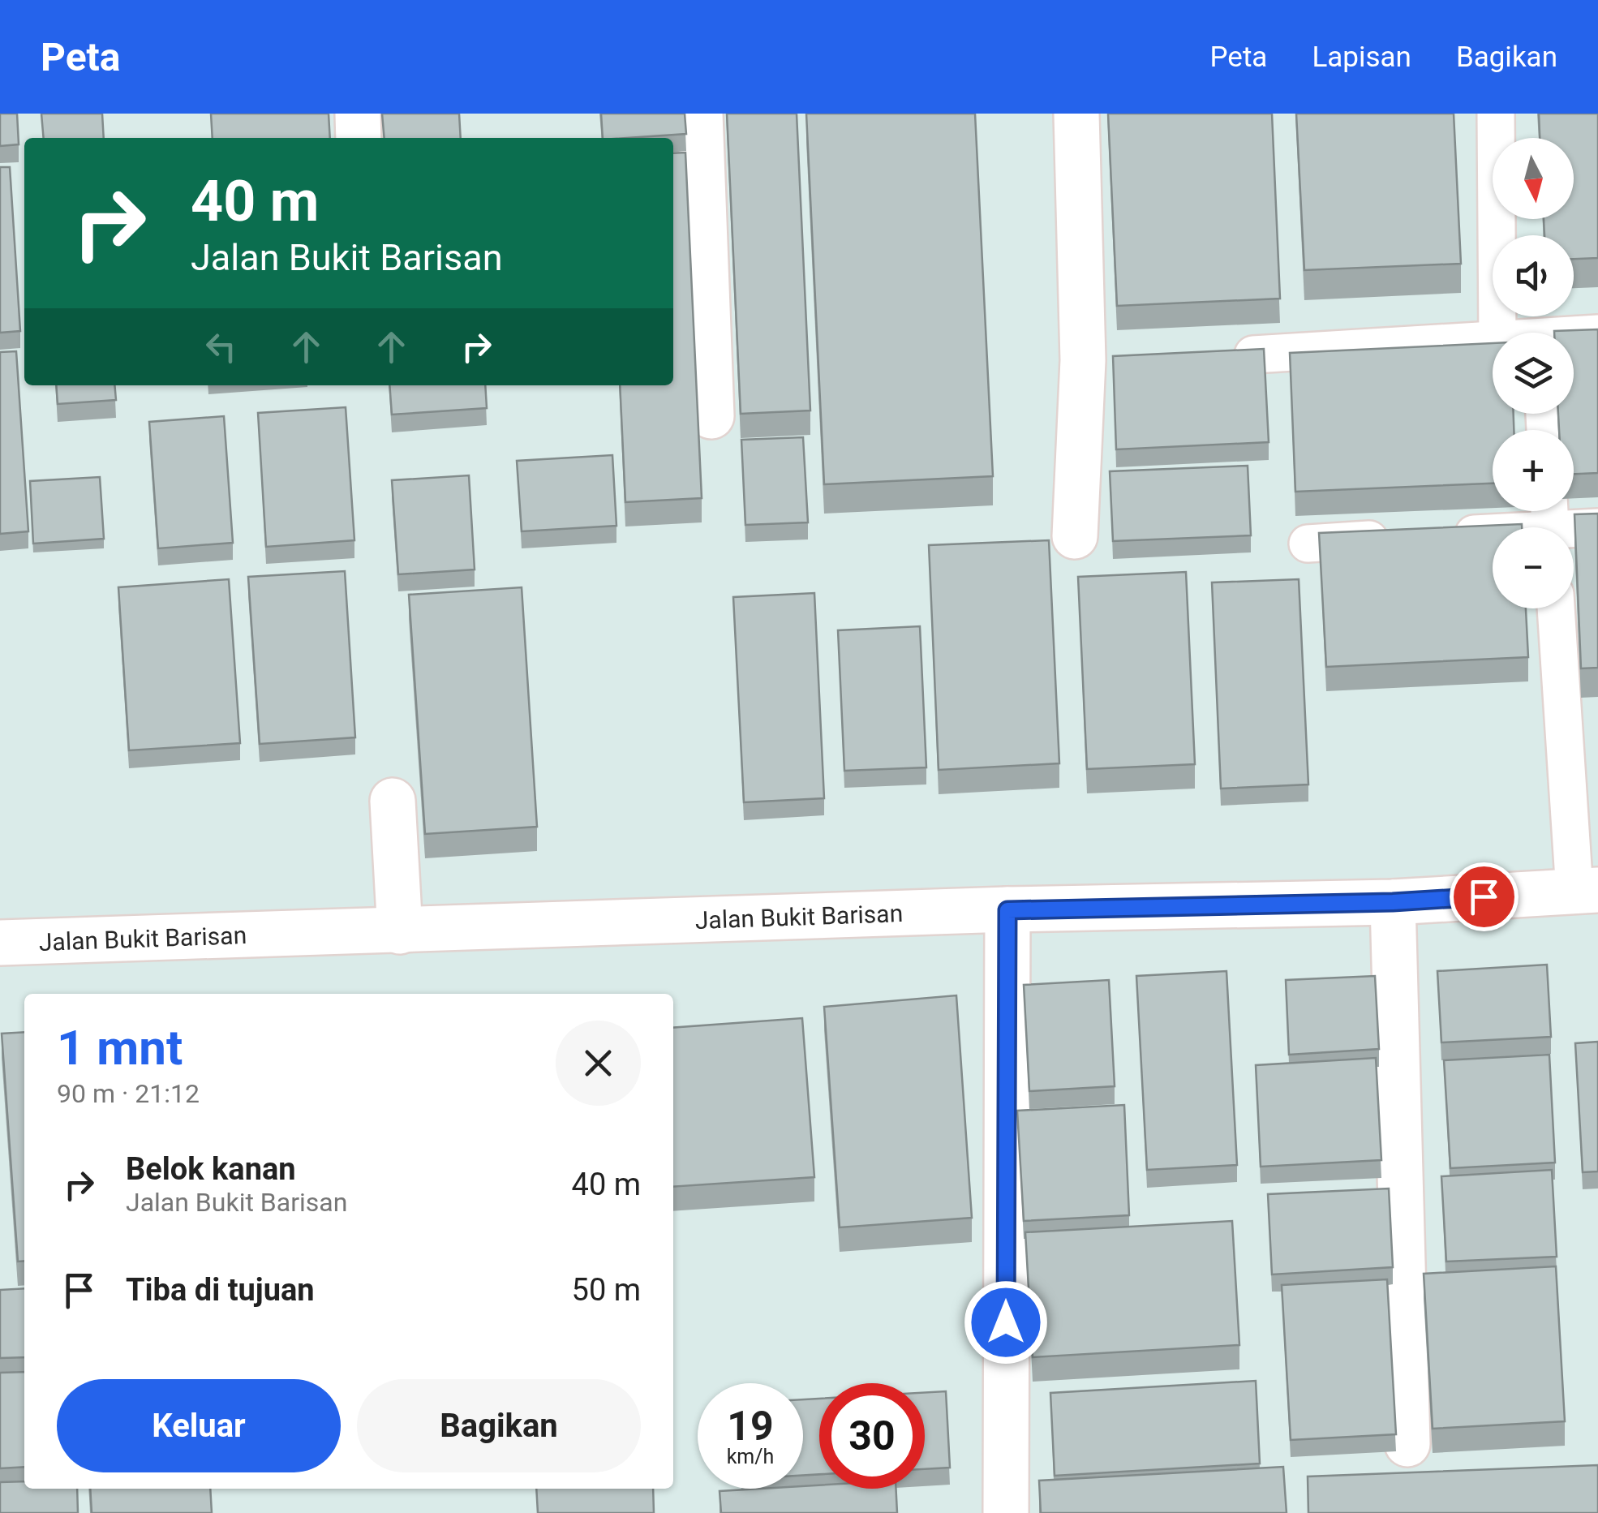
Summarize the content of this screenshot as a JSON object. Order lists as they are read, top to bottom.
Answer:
{
  "streets": {
    "street": ["Jalan Bukit Barisan"]
  },
  "north": "bottom",
  "page": {
    "header": "Peta",
    "nav": ["Peta", "Lapisan", "Bagikan"],
    "map_buttons": ["+", "−"],
    "turn": ["40 m", "Jalan Bukit Barisan"],
    "heading": ["1 mnt", "90 m · 21:12"],
    "list": [
      {
        "name": "Belok kanan",
        "note": "Jalan Bukit Barisan",
        "value": "40 m"
      },
      {
        "name": "Tiba di tujuan",
        "value": "50 m"
      }
    ],
    "buttons": ["Keluar", "Bagikan"],
    "speed": "19 km/h",
    "limit": "30"
  }
}
